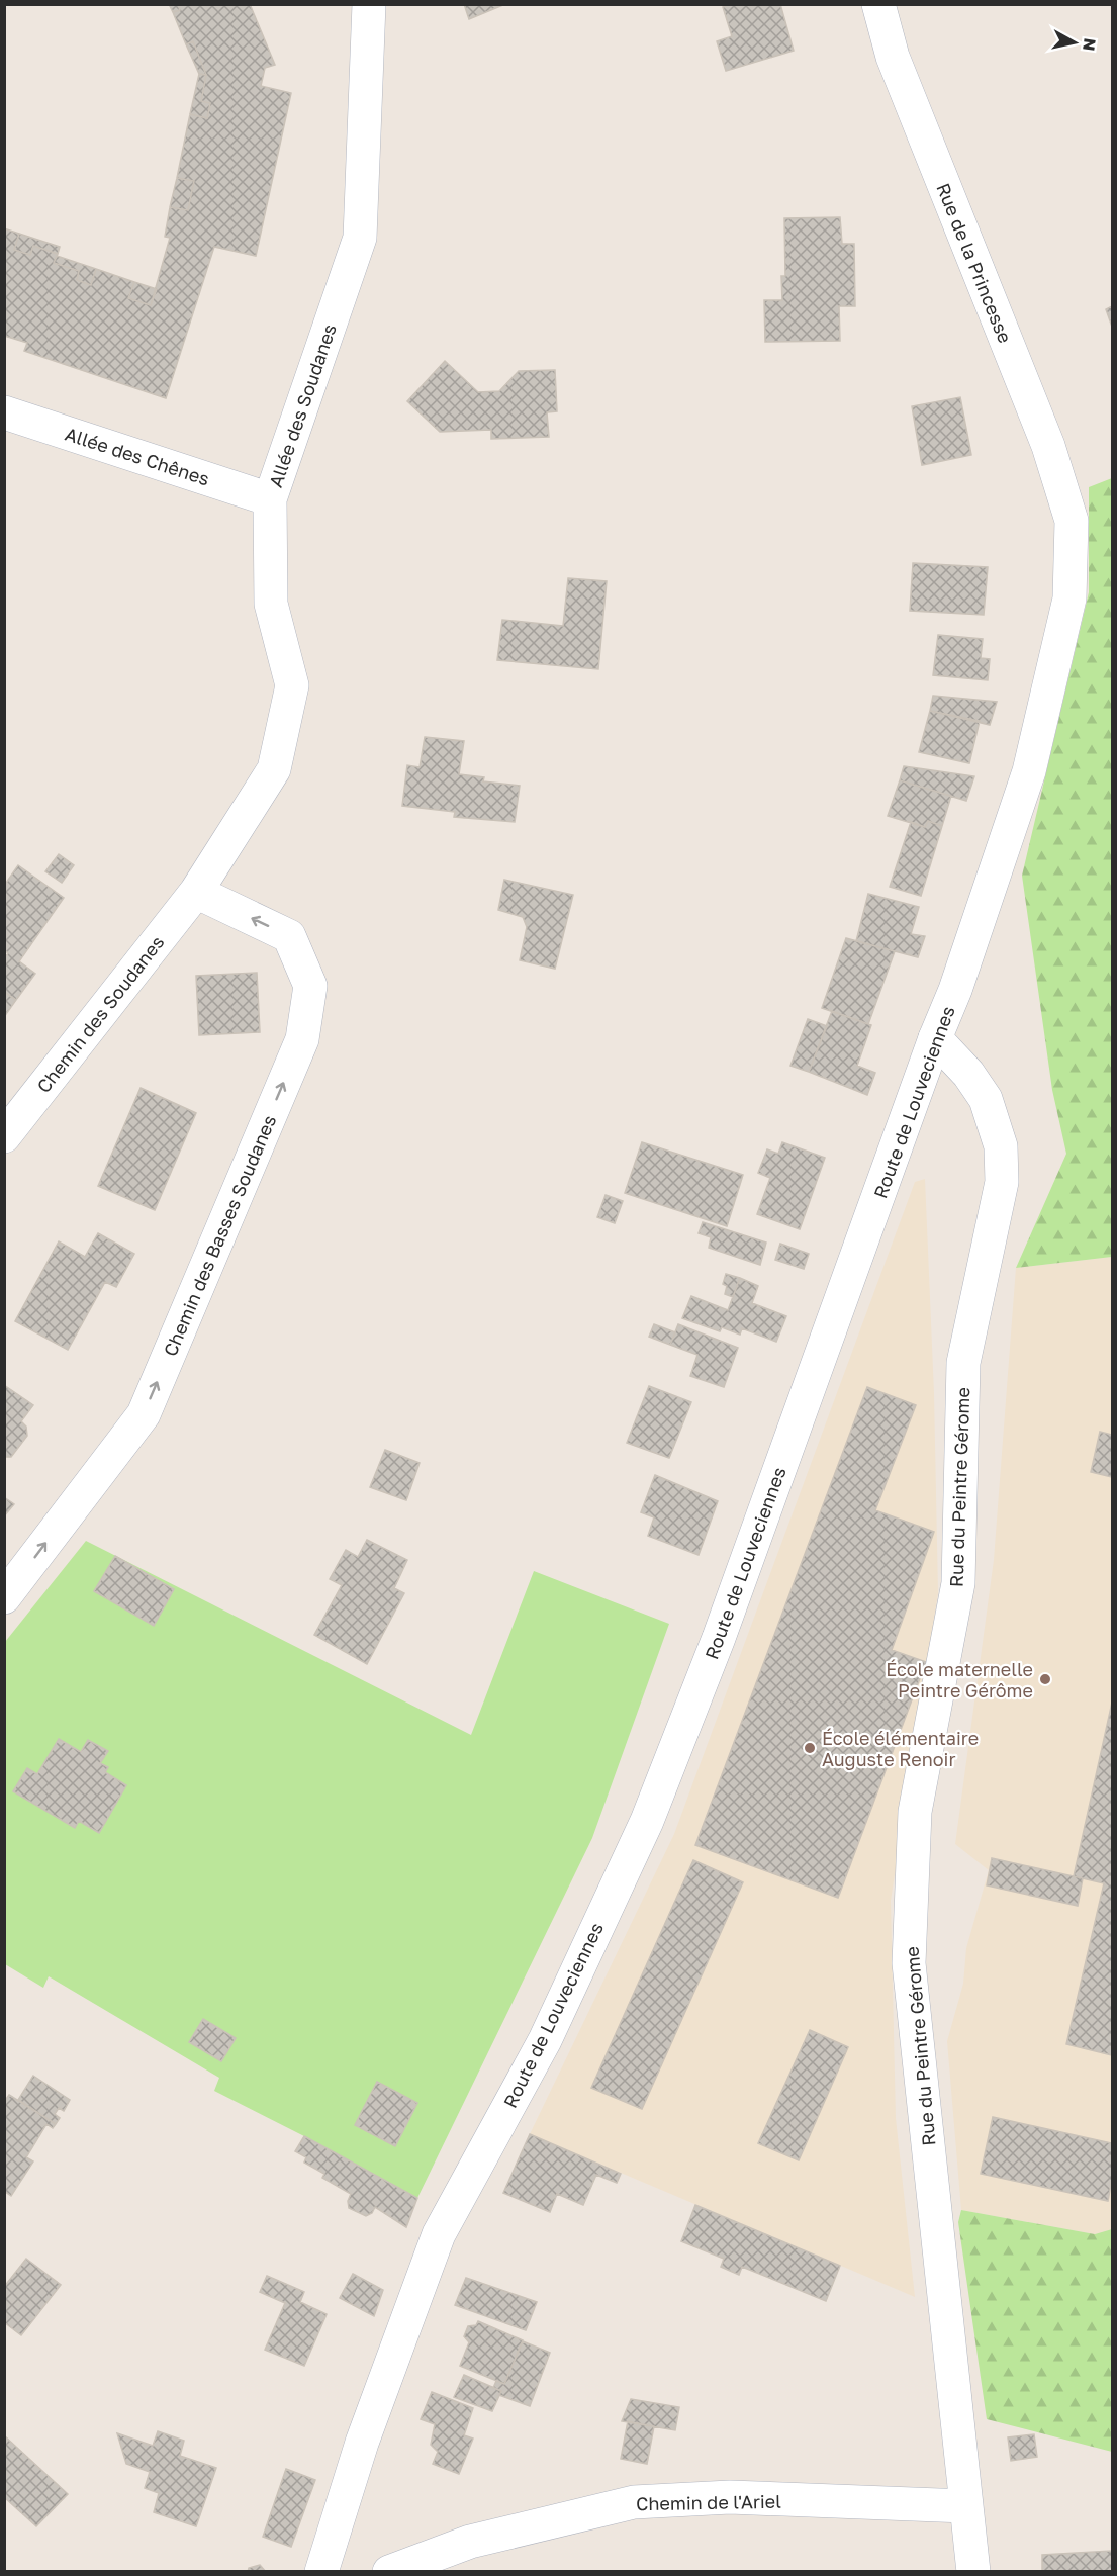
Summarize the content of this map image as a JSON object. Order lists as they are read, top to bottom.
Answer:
{
  "streets": {
    "street": [
      "Rue de la Princesse",
      "Allée des Soudanes",
      "Allée des Chênes",
      "Chemin des Soudanes",
      "Route de Louveciennes",
      "Chemin des Basses Soudanes",
      "Rue du Peintre Gérome",
      "Chemin de l'Ariel"
    ]
  },
  "crossings": [
    ["Rue de la Princesse", "Route de Louveciennes"],
    ["Allée des Soudanes", "Allée des Chênes"],
    ["Allée des Soudanes", "Chemin des Soudanes"],
    ["Allée des Soudanes", "Chemin des Basses Soudanes"],
    ["Chemin des Soudanes", "Chemin des Basses Soudanes"],
    ["Route de Louveciennes", "Rue du Peintre Gérome"],
    ["Rue du Peintre Gérome", "Chemin de l'Ariel"]
  ],
  "one_way": ["Chemin des Basses Soudanes"],
  "places": ["École maternelle Peintre Gérôme", "École élémentaire Auguste Renoir"],
  "north": "right"
}
